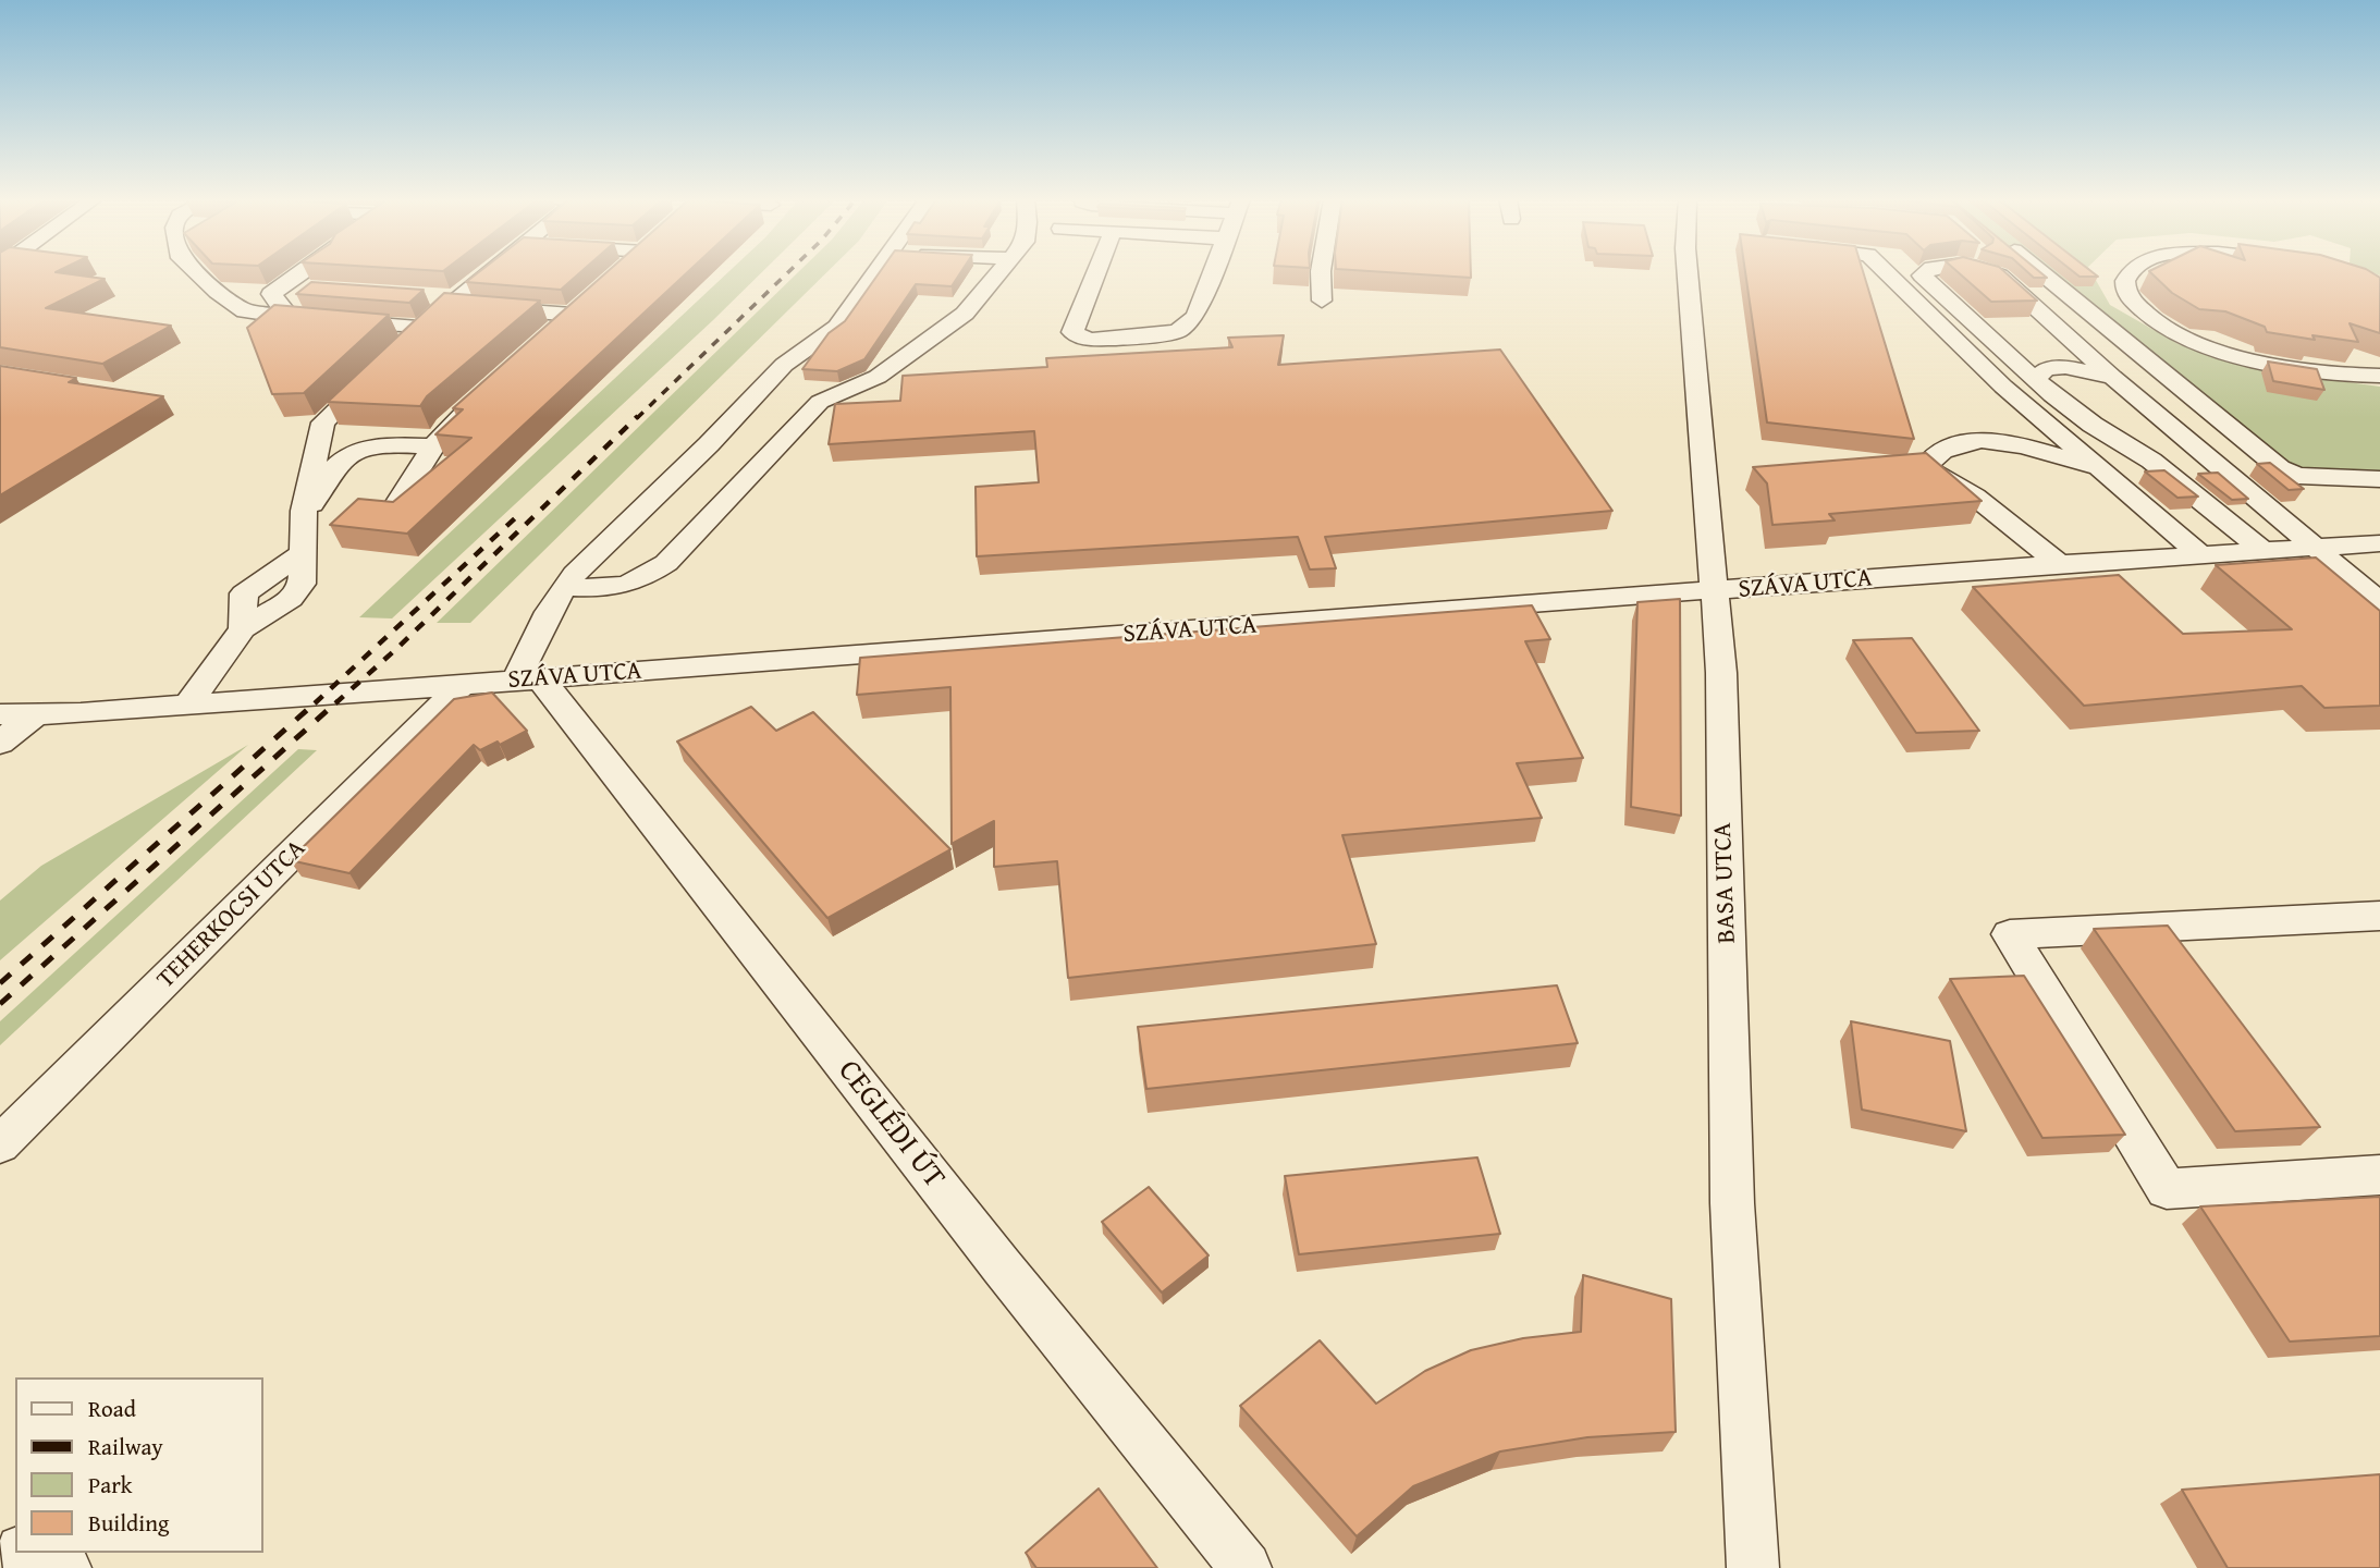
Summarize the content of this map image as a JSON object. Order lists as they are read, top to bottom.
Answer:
{
  "streets": {
    "street": [
      "SZÁVA UTCA",
      "BASA UTCA",
      "TEHERKOCSI UTCA",
      "CEGLÉDI ÚT"
    ]
  },
  "crossings": [
    ["SZÁVA UTCA", "BASA UTCA"],
    ["SZÁVA UTCA", "TEHERKOCSI UTCA"],
    ["SZÁVA UTCA", "CEGLÉDI ÚT"]
  ],
  "legend": [
    "Road",
    "Railway",
    "Park",
    "Building"
  ]
}
